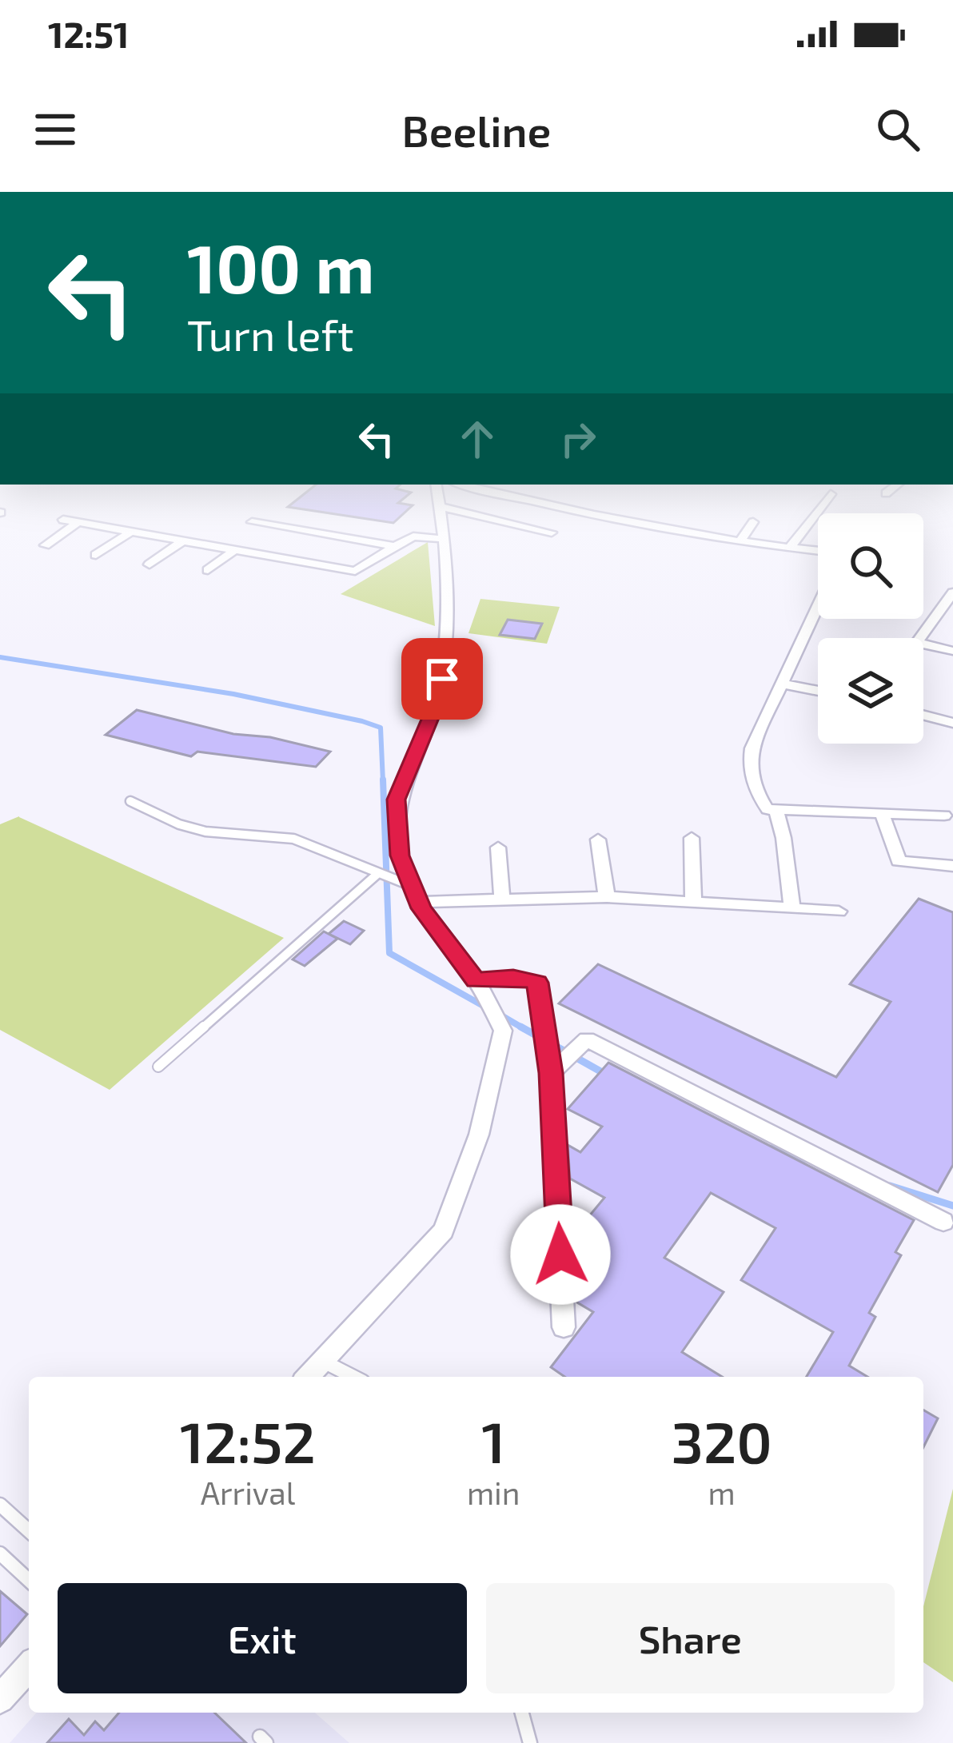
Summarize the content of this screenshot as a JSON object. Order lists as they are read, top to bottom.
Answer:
{
  "page": {
    "status": "12:51",
    "header": "Beeline",
    "turn": ["100 m", "Turn left"],
    "eta": [
      "12:52",
      "Arrival",
      "1",
      "min",
      "320",
      "m"
    ],
    "buttons": ["Exit", "Share"]
  }
}
